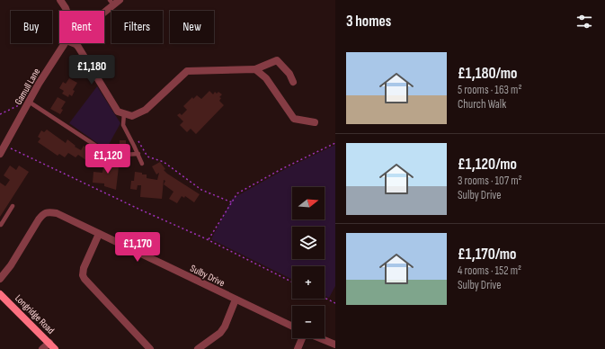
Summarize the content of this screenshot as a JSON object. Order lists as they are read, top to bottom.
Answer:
{
  "streets": {
    "main road": ["Longridge Road"],
    "street": ["Gamull Lane", "Sulby Drive"]
  },
  "north": "right",
  "page": {
    "heading": "3 homes",
    "chip": [
      "Buy",
      "Rent",
      "Filters",
      "New"
    ],
    "list": [
      {
        "name": "£1,180/mo",
        "note": "5 rooms · 163 m² · Church Walk"
      },
      {
        "name": "£1,120/mo",
        "note": "3 rooms · 107 m² · Sulby Drive"
      },
      {
        "name": "£1,170/mo",
        "note": "4 rooms · 152 m² · Sulby Drive"
      }
    ],
    "price": ["£1,180", "£1,120", "£1,170"],
    "map_buttons": ["+", "−"]
  }
}
